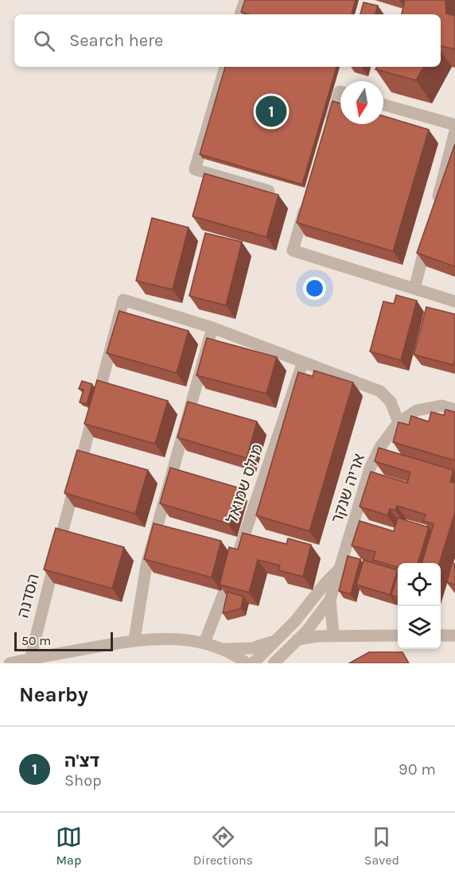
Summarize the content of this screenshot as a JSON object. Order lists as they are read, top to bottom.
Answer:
{
  "streets": {
    "street": ["מילס שמואל", "אריה שנקר", "הסדנה"]
  },
  "crossings": [
    ["מילס שמואל", "הסדנה"]
  ],
  "scale_bar": "50 m",
  "north": "bottom",
  "page": {
    "search": "Search here",
    "pins": "1",
    "scale": "50 m",
    "heading": "Nearby",
    "list": [
      {
        "mark": "1",
        "name": "דצ'ה",
        "note": "Shop",
        "value": "90 m"
      }
    ],
    "nav": ["Map", "Directions", "Saved"]
  }
}
